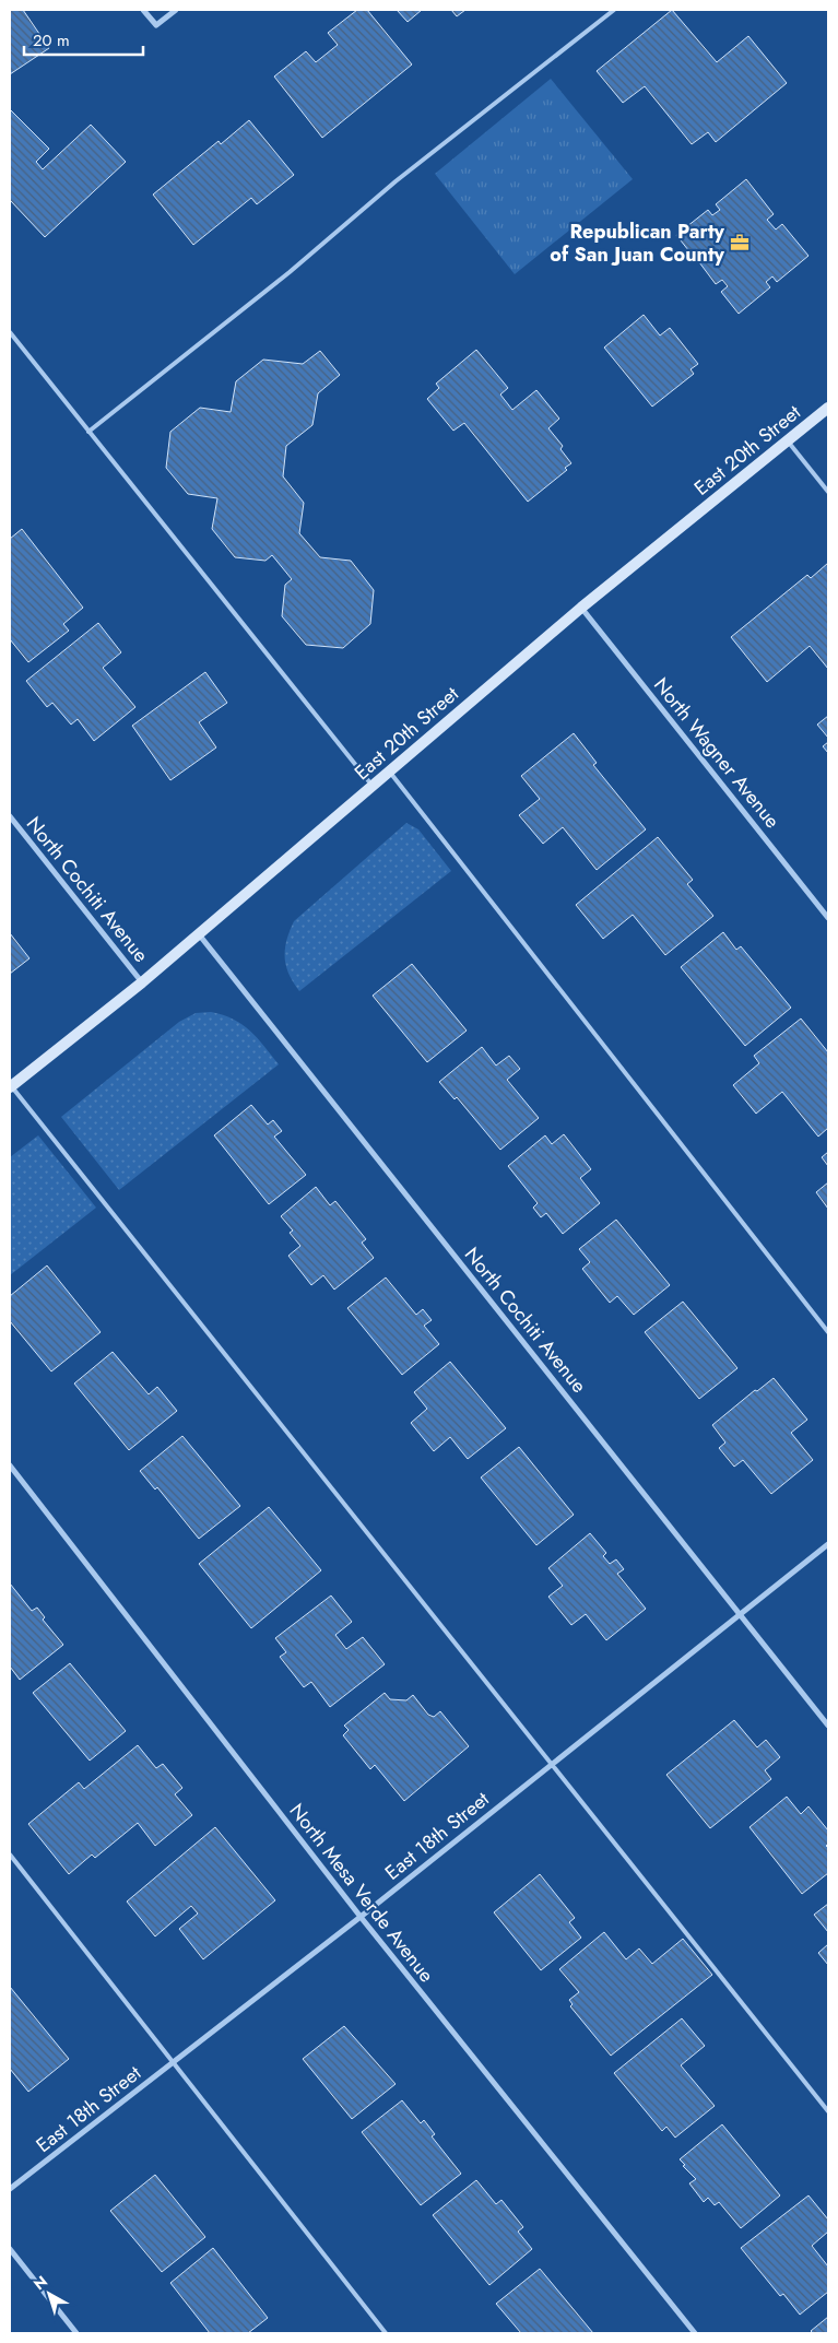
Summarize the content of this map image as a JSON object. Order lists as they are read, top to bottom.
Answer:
{
  "streets": {
    "main road": ["East 20th Street"],
    "street": [
      "North Wagner Avenue",
      "North Cochiti Avenue",
      "East 18th Street",
      "North Mesa Verde Avenue"
    ]
  },
  "crossings": [
    ["East 20th Street", "North Wagner Avenue"],
    ["East 20th Street", "North Cochiti Avenue"],
    ["North Cochiti Avenue", "East 18th Street"],
    ["East 18th Street", "North Mesa Verde Avenue"]
  ],
  "places": {
    "office": ["Republican Party of San Juan County"]
  },
  "scale_bar": "20 m",
  "north": "top left"
}
